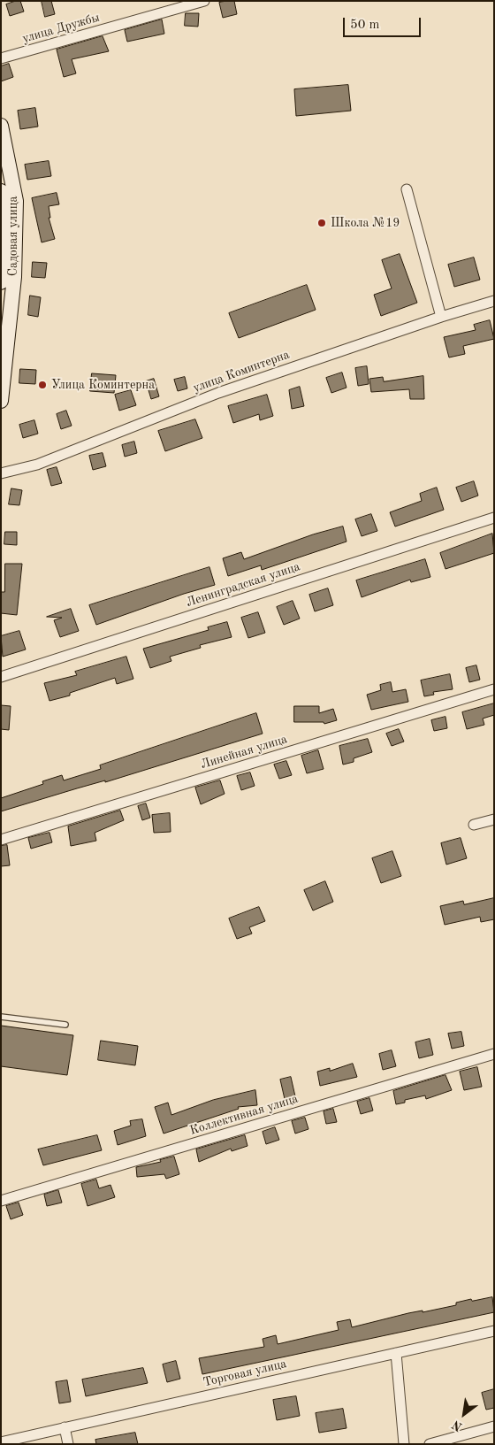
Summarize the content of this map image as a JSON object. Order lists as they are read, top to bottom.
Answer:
{
  "streets": {
    "street": [
      "улица Дружбы",
      "Садовая улица",
      "улица Коминтерна",
      "Ленинградская улица",
      "Линейная улица",
      "Коллективная улица",
      "Торговая улица"
    ]
  },
  "places": ["Школа №19", "Улица Коминтерна"],
  "scale_bar": "50 m",
  "north": "bottom left"
}
